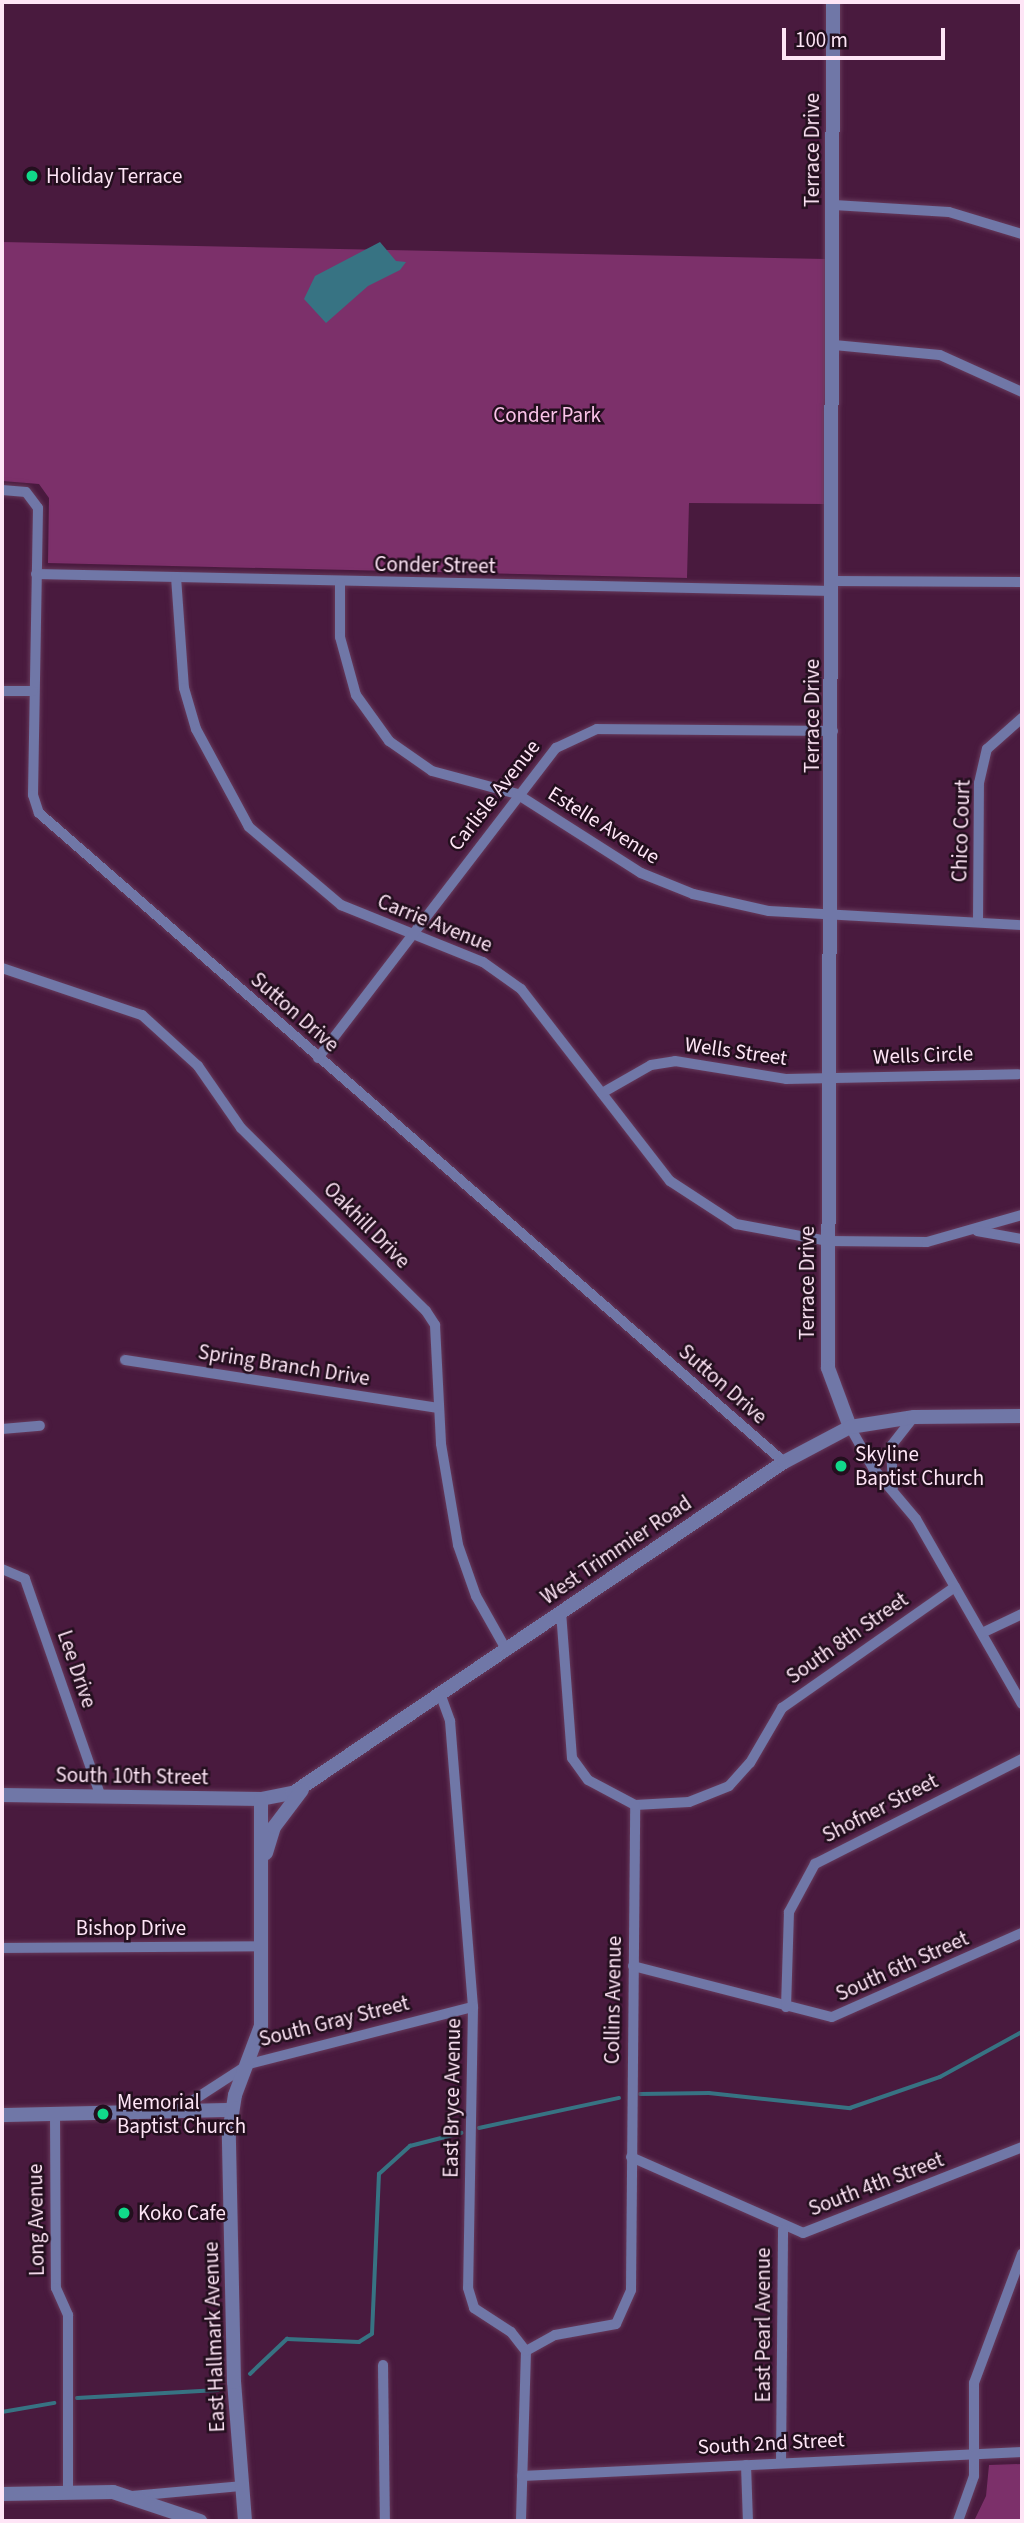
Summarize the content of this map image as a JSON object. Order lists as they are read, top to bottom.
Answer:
{
  "streets": {
    "street": [
      "Terrace Drive",
      "Conder Street",
      "Carlisle Avenue",
      "Estelle Avenue",
      "Chico Court",
      "Carrie Avenue",
      "Sutton Drive",
      "Wells Street",
      "Wells Circle",
      "Oakhill Drive",
      "Spring Branch Drive",
      "West Trimmier Road",
      "South 8th Street",
      "Lee Drive",
      "South 10th Street",
      "Shofner Street",
      "Bishop Drive",
      "South 6th Street",
      "Collins Avenue",
      "South Gray Street",
      "East Bryce Avenue",
      "South 4th Street",
      "Long Avenue",
      "East Pearl Avenue",
      "East Hallmark Avenue",
      "South 2nd Street"
    ]
  },
  "crossings": [
    ["Terrace Drive", "Conder Street"],
    ["Terrace Drive", "Carlisle Avenue"],
    ["Terrace Drive", "Estelle Avenue"],
    ["Terrace Drive", "Carrie Avenue"],
    ["Terrace Drive", "Wells Street"],
    ["Terrace Drive", "Wells Circle"],
    ["Terrace Drive", "West Trimmier Road"],
    ["Conder Street", "Estelle Avenue"],
    ["Conder Street", "Carrie Avenue"],
    ["Conder Street", "Sutton Drive"],
    ["Carlisle Avenue", "Estelle Avenue"],
    ["Carlisle Avenue", "Carrie Avenue"],
    ["Carlisle Avenue", "Sutton Drive"],
    ["Estelle Avenue", "Chico Court"],
    ["Carrie Avenue", "Wells Street"],
    ["Sutton Drive", "West Trimmier Road"],
    ["Wells Street", "Wells Circle"],
    ["Oakhill Drive", "Spring Branch Drive"],
    ["Oakhill Drive", "West Trimmier Road"],
    ["West Trimmier Road", "South 10th Street"],
    ["West Trimmier Road", "East Bryce Avenue"],
    ["South 8th Street", "Collins Avenue"],
    ["Lee Drive", "South 10th Street"],
    ["Shofner Street", "South 6th Street"],
    ["South 6th Street", "Collins Avenue"],
    ["Collins Avenue", "East Bryce Avenue"],
    ["Collins Avenue", "South 4th Street"],
    ["South Gray Street", "East Bryce Avenue"],
    ["South 4th Street", "East Pearl Avenue"],
    ["East Pearl Avenue", "South 2nd Street"]
  ],
  "parks": ["Conder Park"],
  "places": [
    "Holiday Terrace",
    "Skyline Baptist Church",
    "Memorial Baptist Church",
    "Koko Cafe"
  ],
  "scale_bar": "100 m"
}
